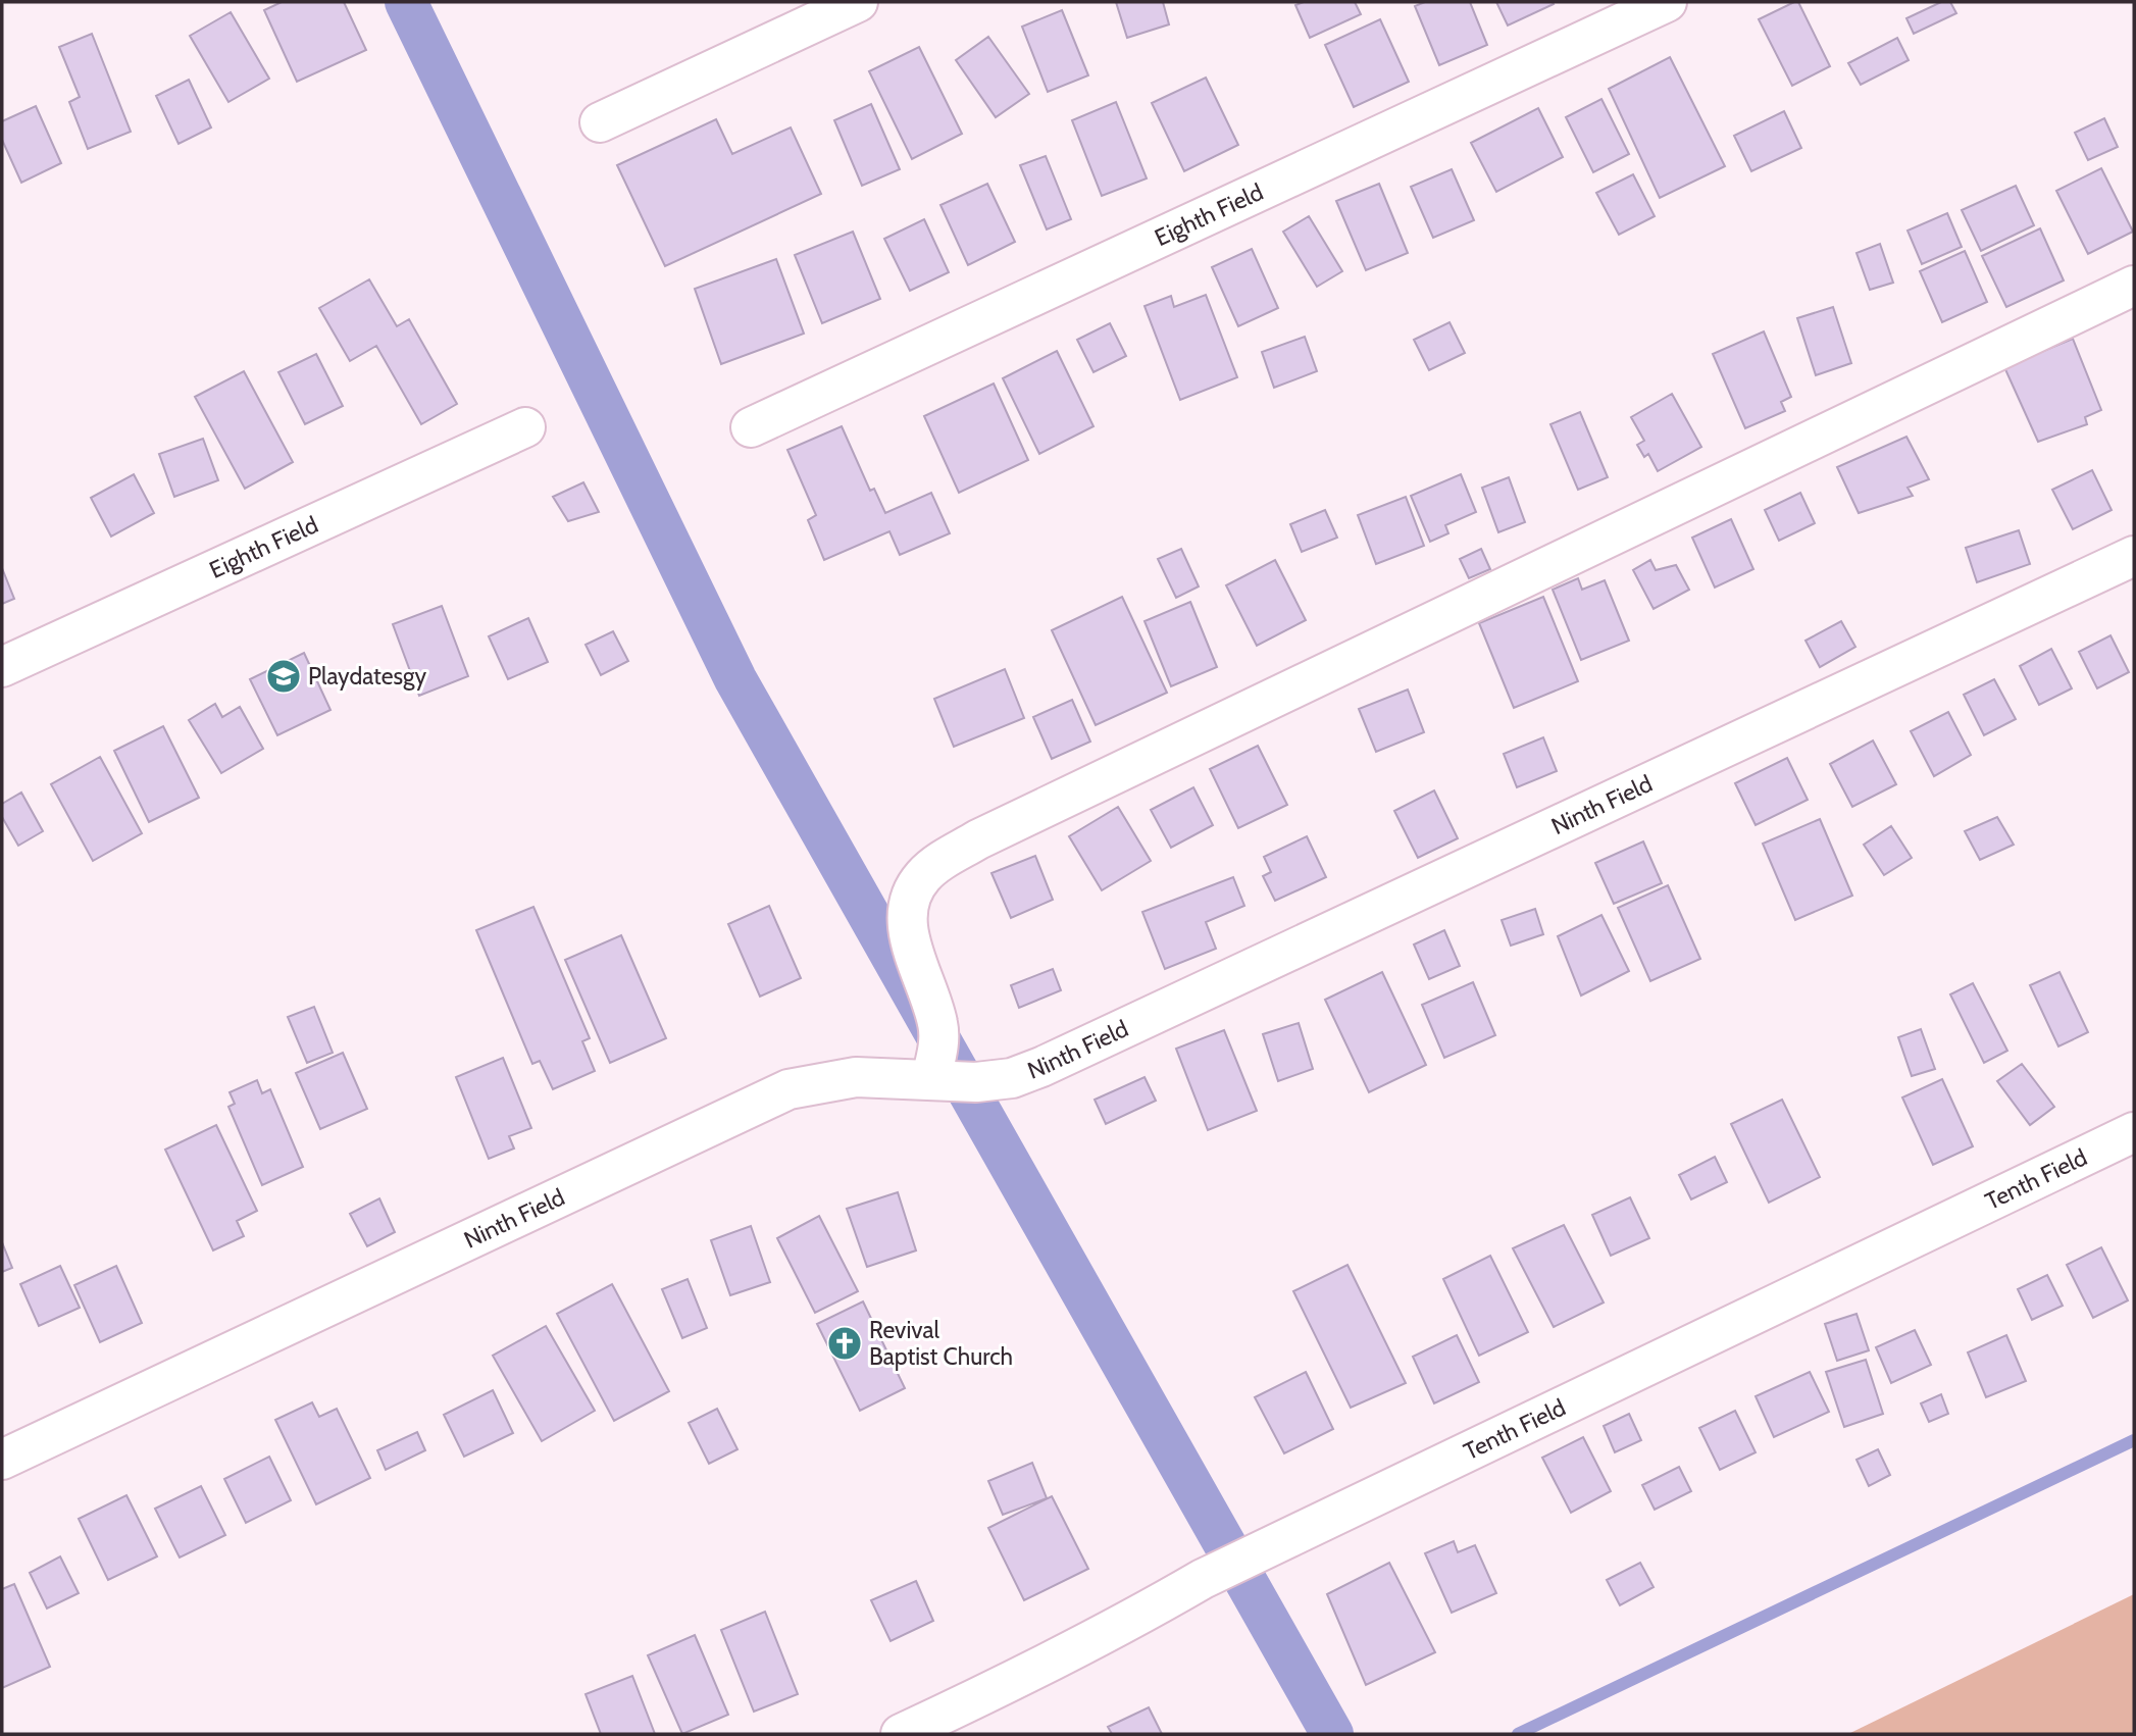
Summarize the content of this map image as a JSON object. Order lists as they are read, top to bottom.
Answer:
{
  "streets": {
    "street": ["Eighth Field", "Ninth Field", "Tenth Field"]
  },
  "places": {
    "school or university": ["Playdatesgy"],
    "church": ["Revival Baptist Church"]
  }
}
